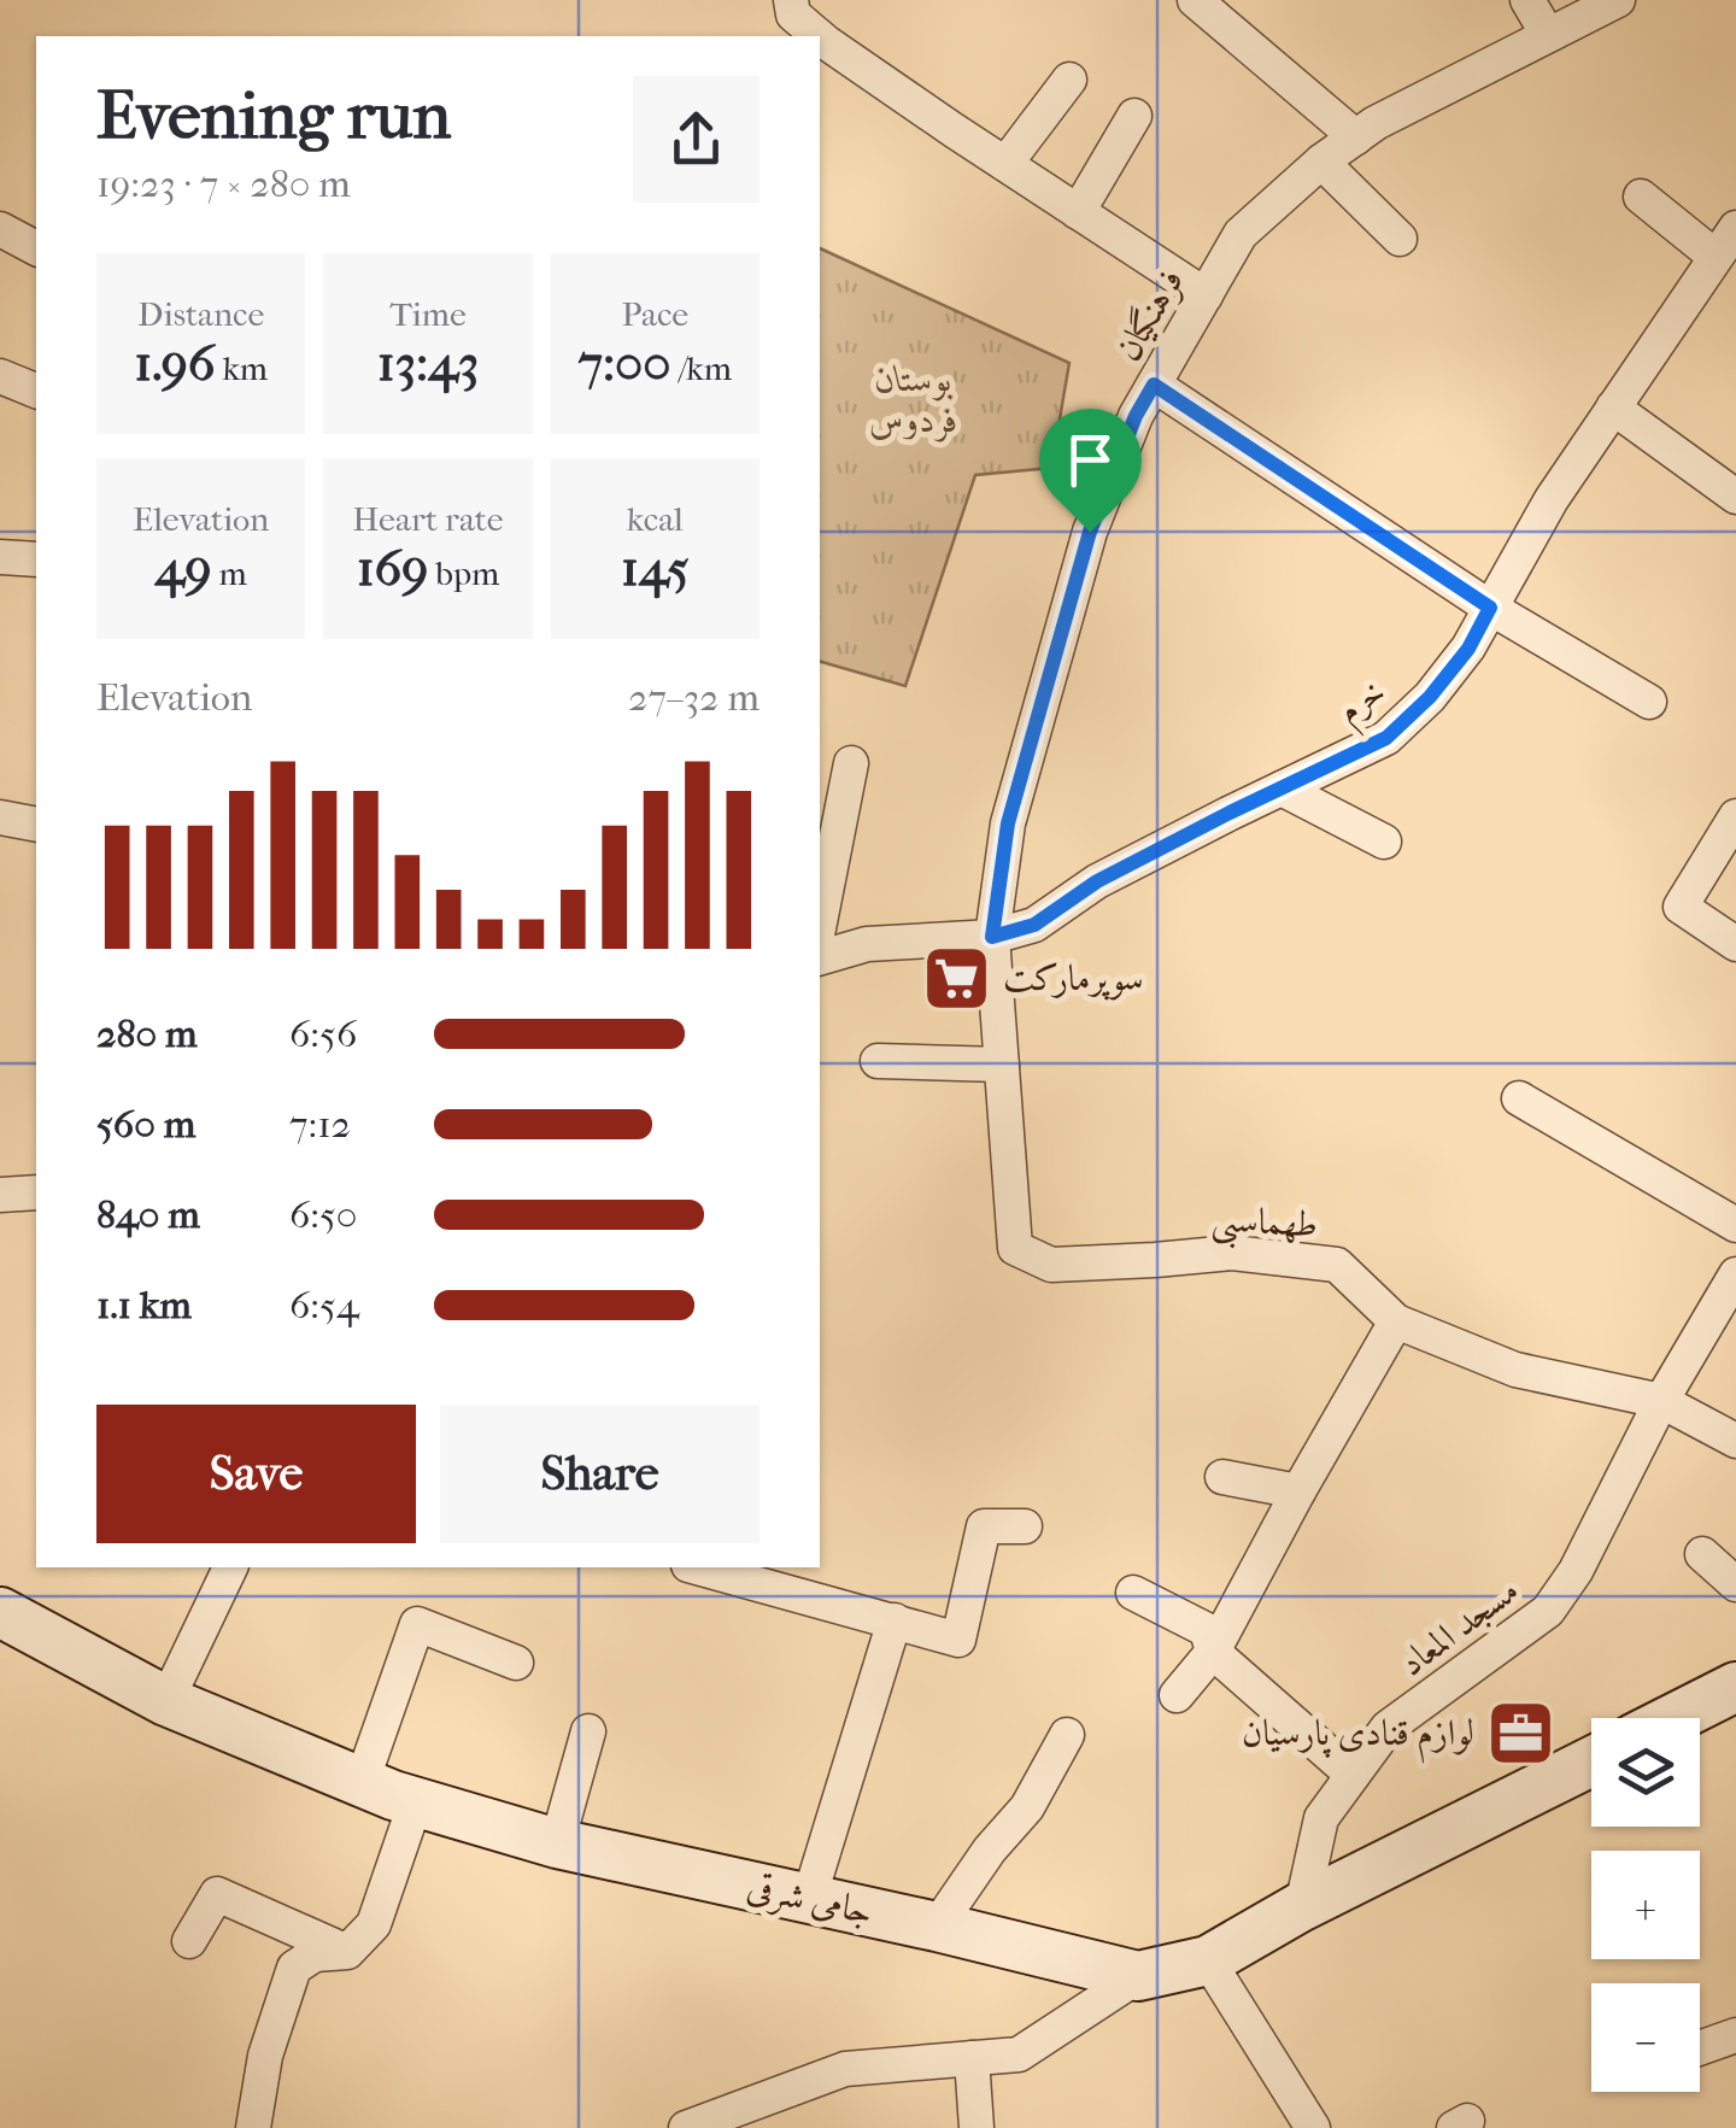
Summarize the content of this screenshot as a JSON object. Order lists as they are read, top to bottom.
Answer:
{
  "streets": {
    "street": [
      "فرهنگیان",
      "خرم",
      "طهماسبی",
      "مسجد المعاد",
      "جامی شرقی"
    ]
  },
  "crossings": [
    ["فرهنگیان", "خرم"],
    ["فرهنگیان", "طهماسبی"],
    ["خرم", "طهماسبی"],
    ["طهماسبی", "مسجد المعاد"],
    ["مسجد المعاد", "جامی شرقی"]
  ],
  "parks": ["بوستان فردوس"],
  "places": {
    "supermarket": ["سوپرمارکت"],
    "office": ["لوازم قنادی پارسیان"]
  },
  "page": {
    "heading": ["Evening run", "19:23 · 7 × 280 m"],
    "stats": [
      ["Distance", "1.96 km"],
      ["Time", "13:43"],
      ["Pace", "7:00 /km"],
      ["Elevation", "49 m"],
      ["Heart rate", "169 bpm"],
      ["kcal", "145"]
    ],
    "chart": ["Elevation", "27–32 m"],
    "list": [
      {
        "name": "280 m",
        "note": "6:56"
      },
      {
        "name": "560 m",
        "note": "7:12"
      },
      {
        "name": "840 m",
        "note": "6:50"
      },
      {
        "name": "1.1 km",
        "note": "6:54"
      }
    ],
    "buttons": ["Save", "Share"],
    "map_buttons": ["+", "−"]
  }
}
